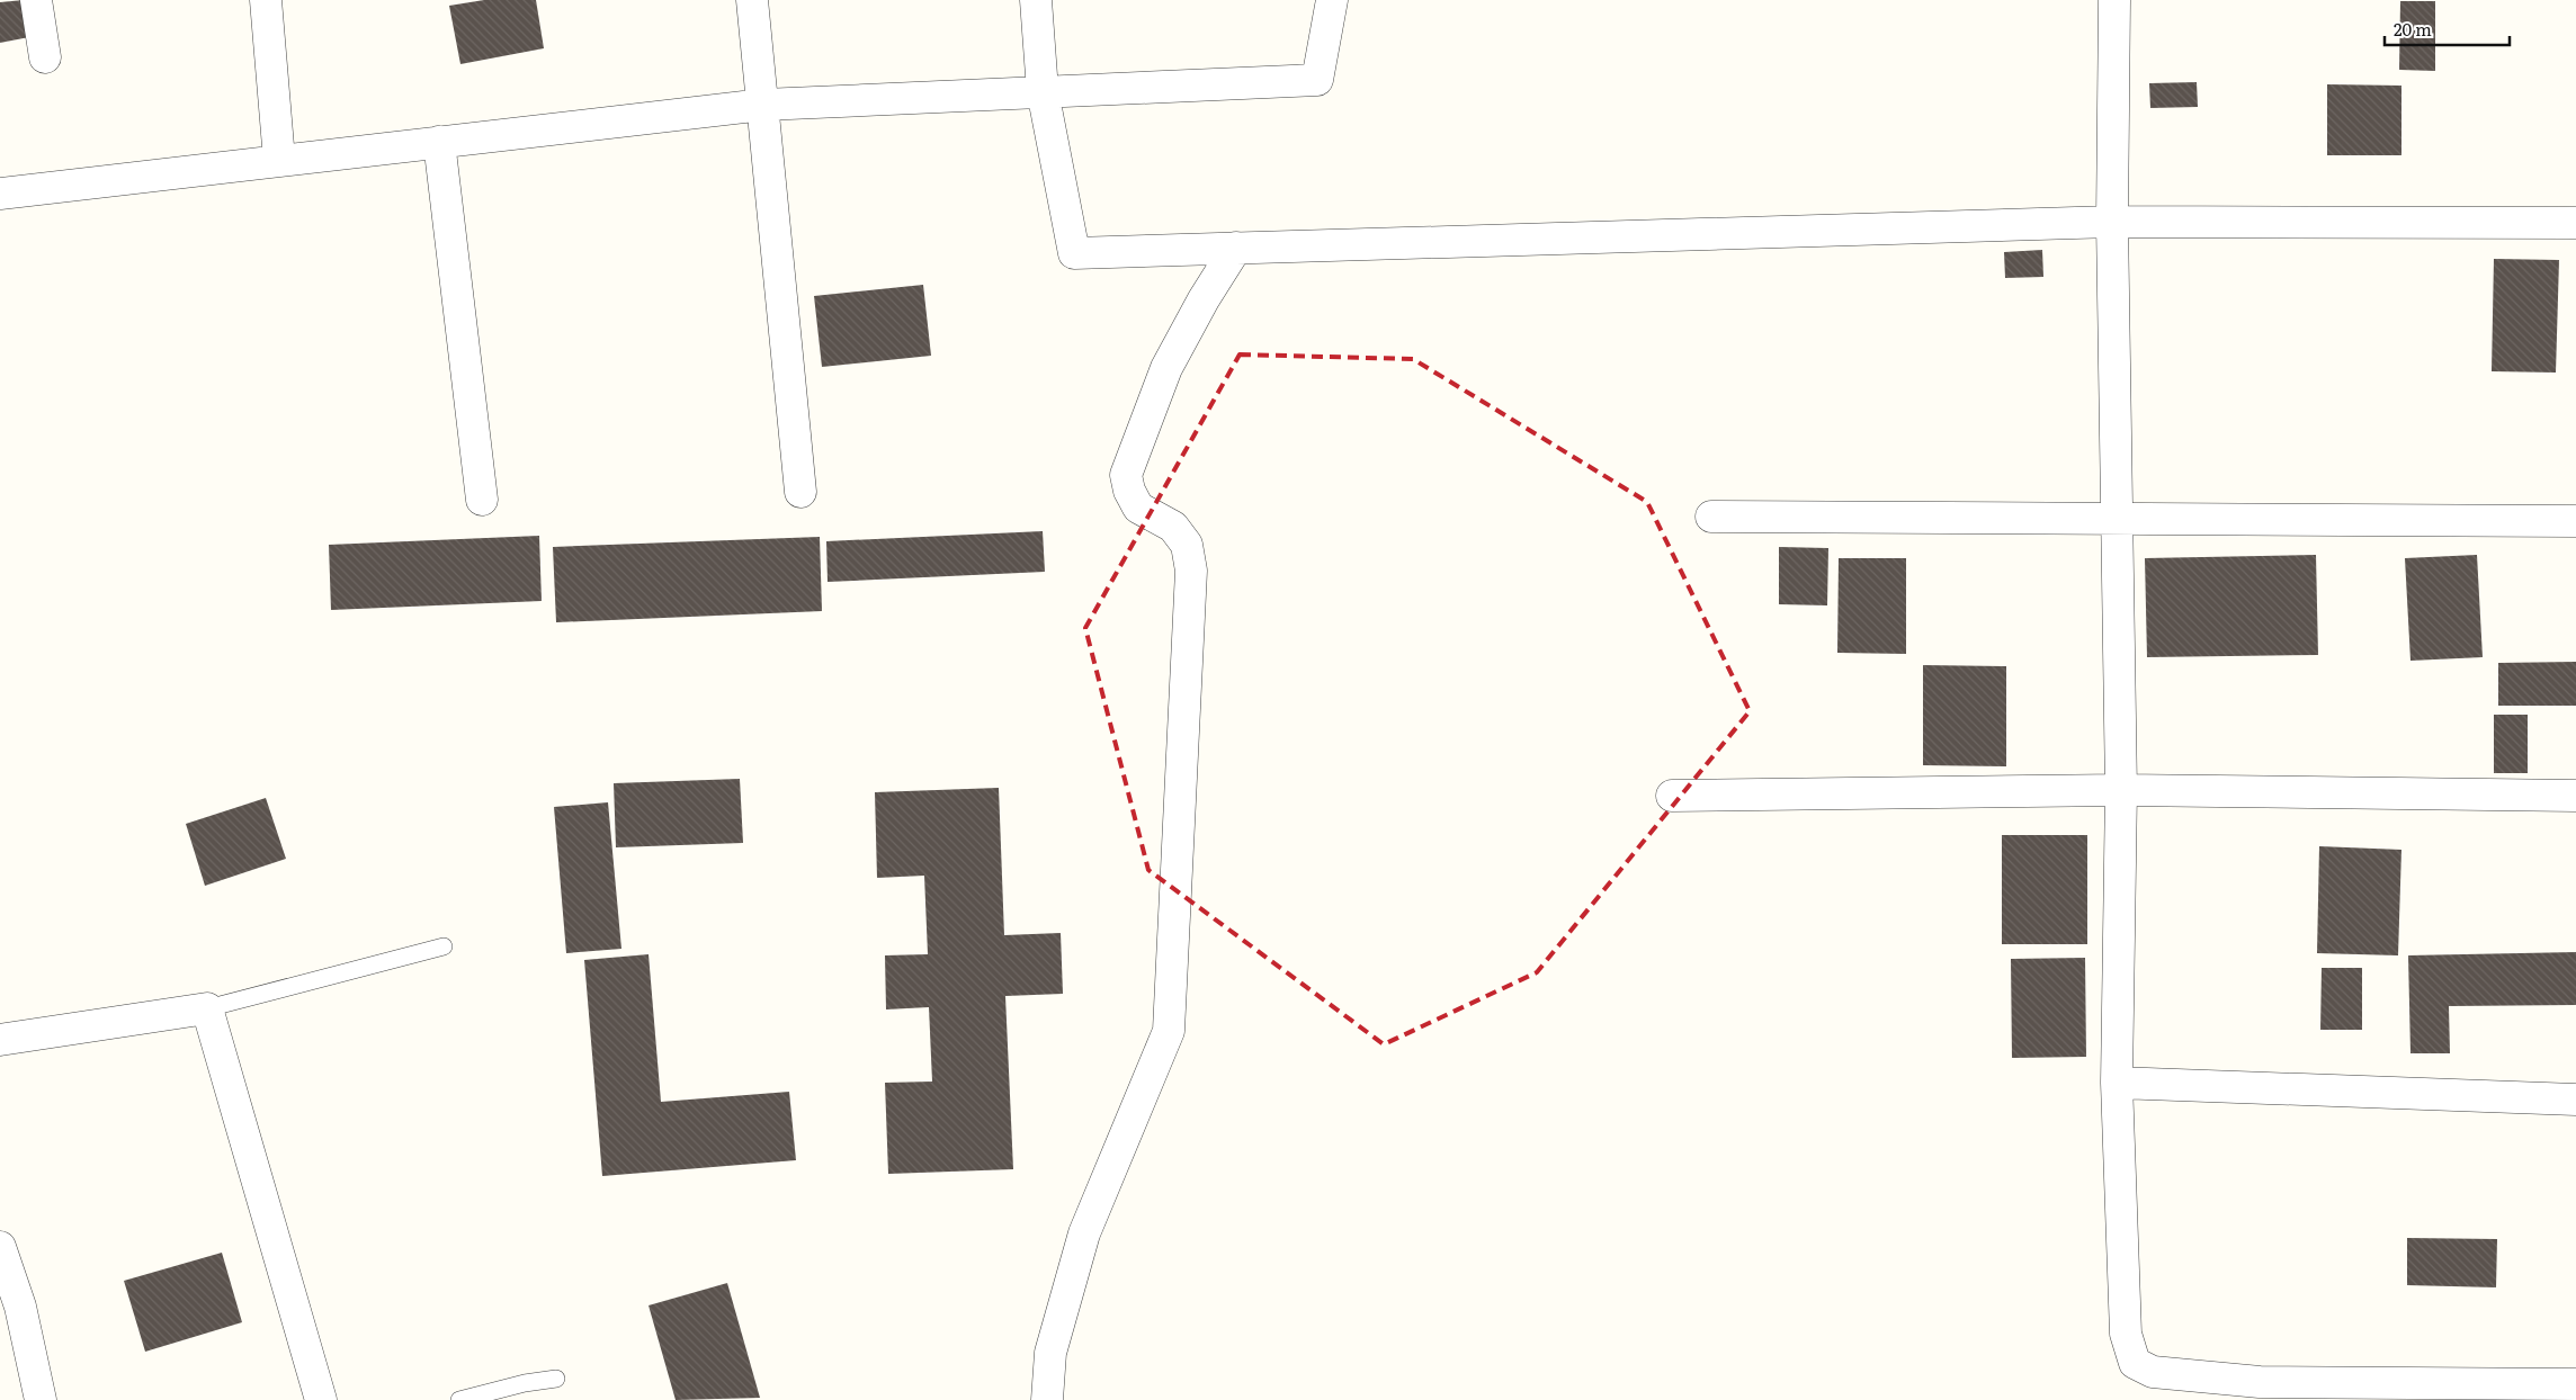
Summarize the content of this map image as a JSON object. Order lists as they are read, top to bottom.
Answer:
{
  "scale_bar": "20 m"
}
